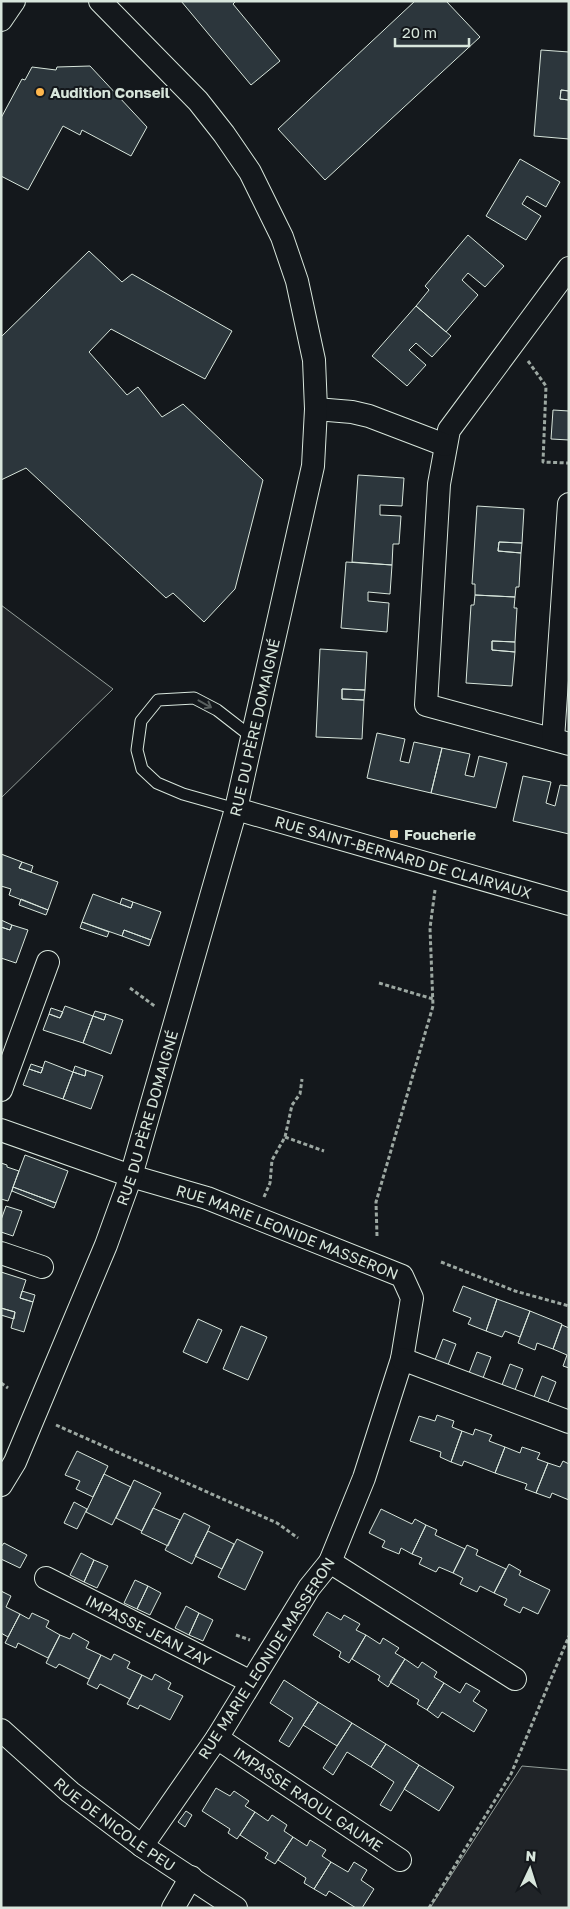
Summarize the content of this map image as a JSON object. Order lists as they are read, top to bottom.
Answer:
{
  "streets": {
    "street": [
      "RUE DU PÈRE DOMAIGNÉ",
      "RUE SAINT-BERNARD DE CLAIRVAUX",
      "RUE MARIE LEONIDE MASSERON",
      "IMPASSE JEAN ZAY",
      "IMPASSE RAOUL GAUME",
      "RUE DE NICOLE PEU"
    ]
  },
  "crossings": [
    ["RUE DU PÈRE DOMAIGNÉ", "RUE SAINT-BERNARD DE CLAIRVAUX"],
    ["RUE DU PÈRE DOMAIGNÉ", "RUE MARIE LEONIDE MASSERON"],
    ["RUE MARIE LEONIDE MASSERON", "IMPASSE JEAN ZAY"],
    ["RUE MARIE LEONIDE MASSERON", "IMPASSE RAOUL GAUME"],
    ["RUE MARIE LEONIDE MASSERON", "RUE DE NICOLE PEU"]
  ],
  "places": {
    "other": ["Audition Conseil"],
    "transit": ["Foucherie"]
  },
  "scale_bar": "20 m",
  "north": "top"
}
